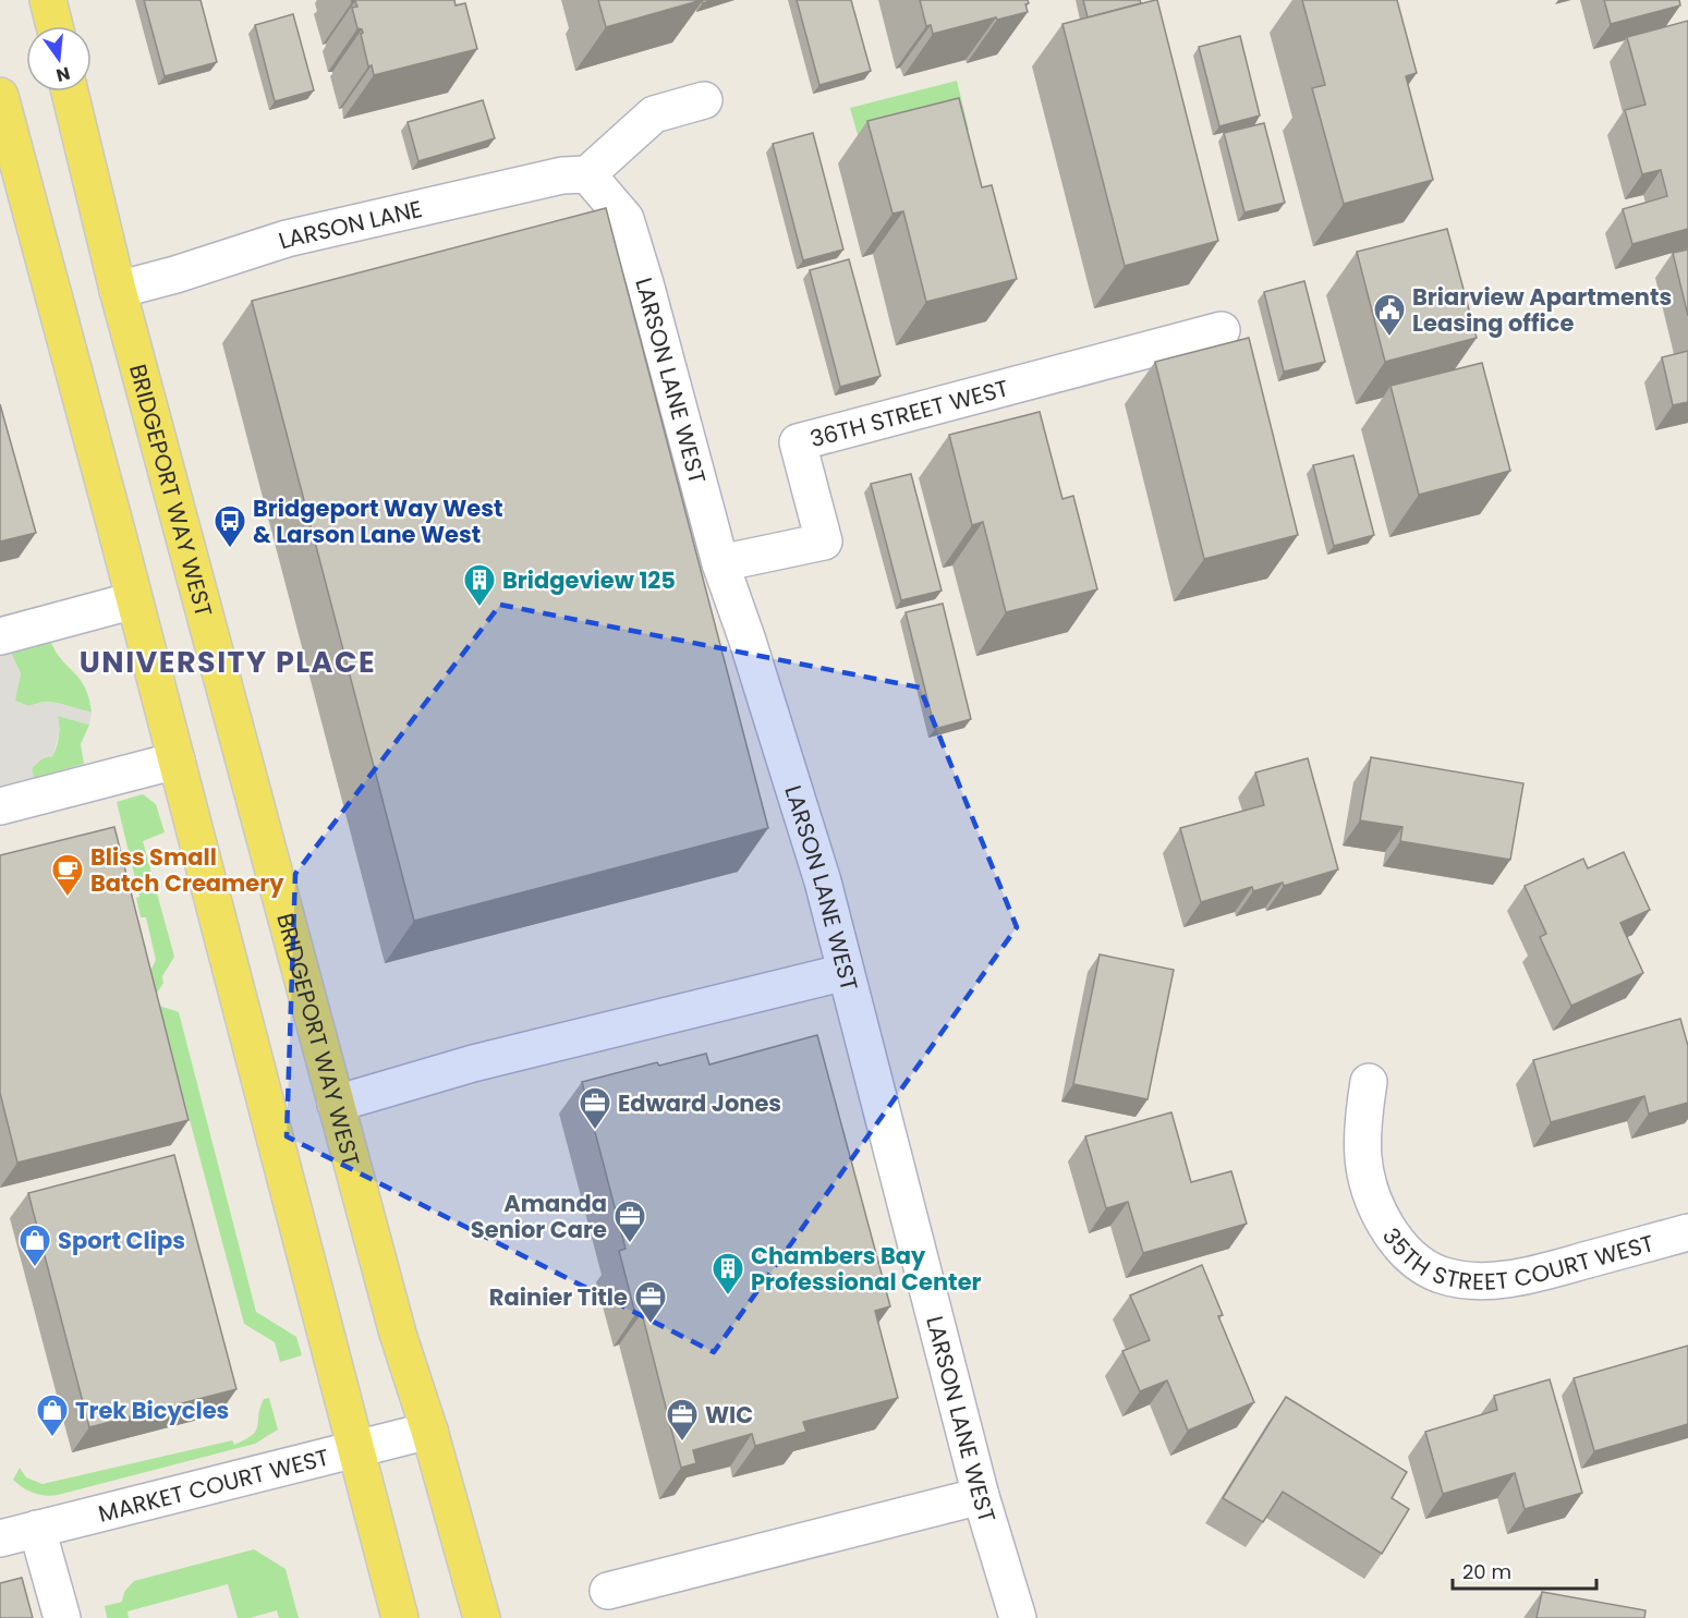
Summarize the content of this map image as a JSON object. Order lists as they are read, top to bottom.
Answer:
{
  "streets": {
    "main road": ["BRIDGEPORT WAY WEST"],
    "street": [
      "LARSON LANE",
      "LARSON LANE WEST",
      "36TH STREET WEST",
      "35TH STREET COURT WEST",
      "MARKET COURT WEST"
    ]
  },
  "crossings": [
    ["LARSON LANE", "LARSON LANE WEST"],
    ["LARSON LANE", "BRIDGEPORT WAY WEST"],
    ["LARSON LANE WEST", "36TH STREET WEST"],
    ["BRIDGEPORT WAY WEST", "MARKET COURT WEST"]
  ],
  "districts": ["UNIVERSITY PLACE"],
  "places": {
    "public building": ["Briarview Apartments Leasing office"],
    "bus stop": ["Bridgeport Way West & Larson Lane West"],
    "building": ["Bridgeview 125", "Chambers Bay Professional Center"],
    "cafe": ["Bliss Small Batch Creamery"],
    "office": [
      "Edward Jones",
      "Amanda Senior Care",
      "Rainier Title",
      "WIC"
    ],
    "shop": ["Sport Clips", "Trek Bicycles"]
  },
  "scale_bar": "20 m",
  "north": "bottom"
}
